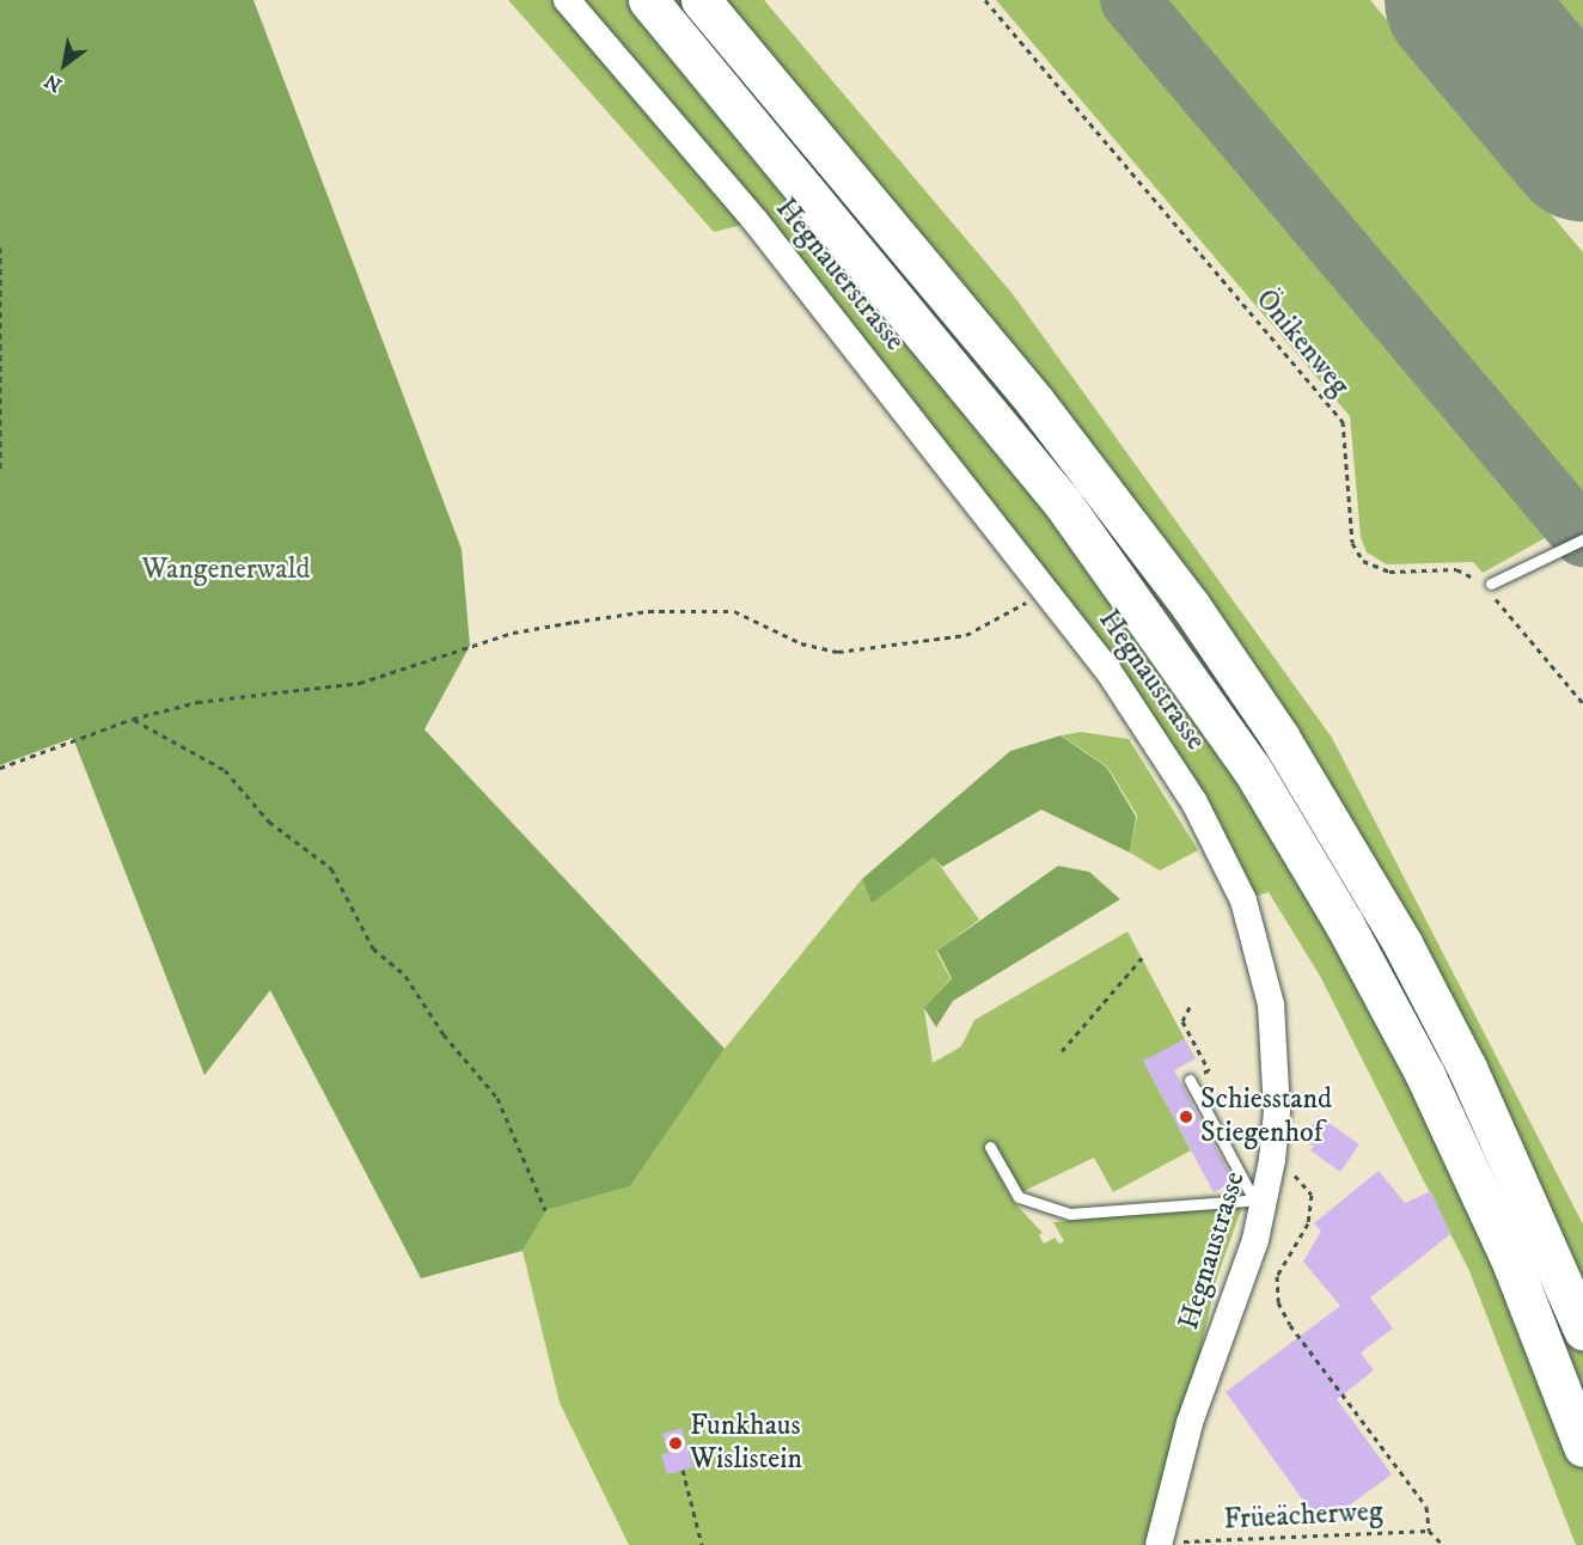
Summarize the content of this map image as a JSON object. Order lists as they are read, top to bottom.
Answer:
{
  "streets": {
    "street": ["Hegnauerstrasse", "Hegnaustrasse"],
    "path": ["Önikenweg", "Früeächerweg"]
  },
  "crossings": [
    ["Hegnauerstrasse", "Hegnaustrasse"],
    ["Hegnaustrasse", "Früeächerweg"]
  ],
  "parks": ["Wangenerwald"],
  "places": ["Schiesstand Stiegenhof", "Funkhaus Wislistein"],
  "north": "bottom left"
}
